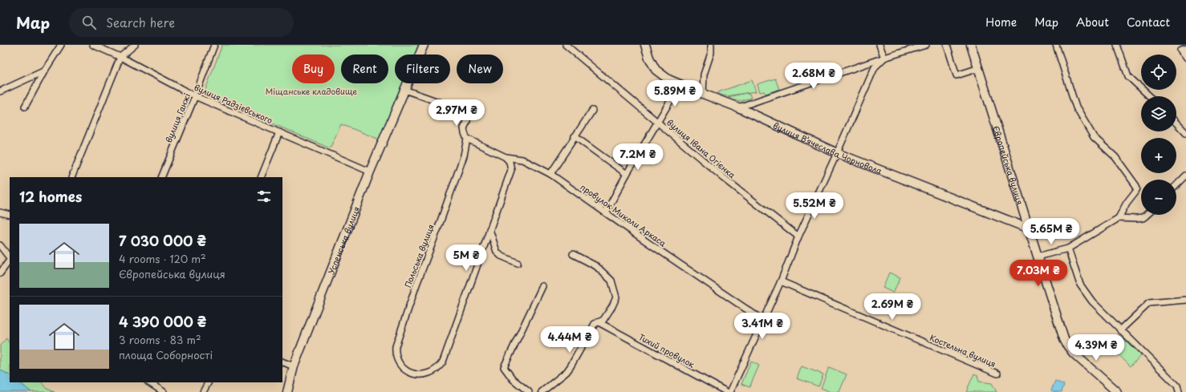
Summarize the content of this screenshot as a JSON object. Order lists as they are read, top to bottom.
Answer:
{
  "streets": {
    "street": [
      "вулиця Радзієвського",
      "вулиця Ганжі",
      "вулиця В’ячеслава Чорновола",
      "вулиця Івана Огієнка",
      "Європейська вулиця",
      "провулок Миколи Аркаса",
      "Успенська вулиця",
      "Польська вулиця",
      "Тихий провулок",
      "Костельна вулиця"
    ]
  },
  "crossings": [
    ["вулиця Радзієвського", "вулиця Ганжі"],
    ["вулиця Радзієвського", "Успенська вулиця"],
    ["вулиця В’ячеслава Чорновола", "Європейська вулиця"],
    ["провулок Миколи Аркаса", "Польська вулиця"]
  ],
  "parks": ["Міщанське кладовище"],
  "page": {
    "header": "Map",
    "search": "Search here",
    "nav": [
      "Home",
      "Map",
      "About",
      "Contact"
    ],
    "map_buttons": ["+", "−"],
    "chip": [
      "Buy",
      "Rent",
      "Filters",
      "New"
    ],
    "price": [
      "2.68M ₴",
      "5.89M ₴",
      "2.97M ₴",
      "7.2M ₴",
      "5.52M ₴",
      "5.65M ₴",
      "5M ₴",
      "7.03M ₴",
      "2.69M ₴",
      "3.41M ₴",
      "4.44M ₴",
      "4.39M ₴"
    ],
    "heading": "12 homes",
    "list": [
      {
        "name": "7 030 000 ₴",
        "note": "4 rooms · 120 m² · Європейська вулиця"
      },
      {
        "name": "4 390 000 ₴",
        "note": "3 rooms · 83 m² · площа Соборності"
      }
    ]
  }
}
